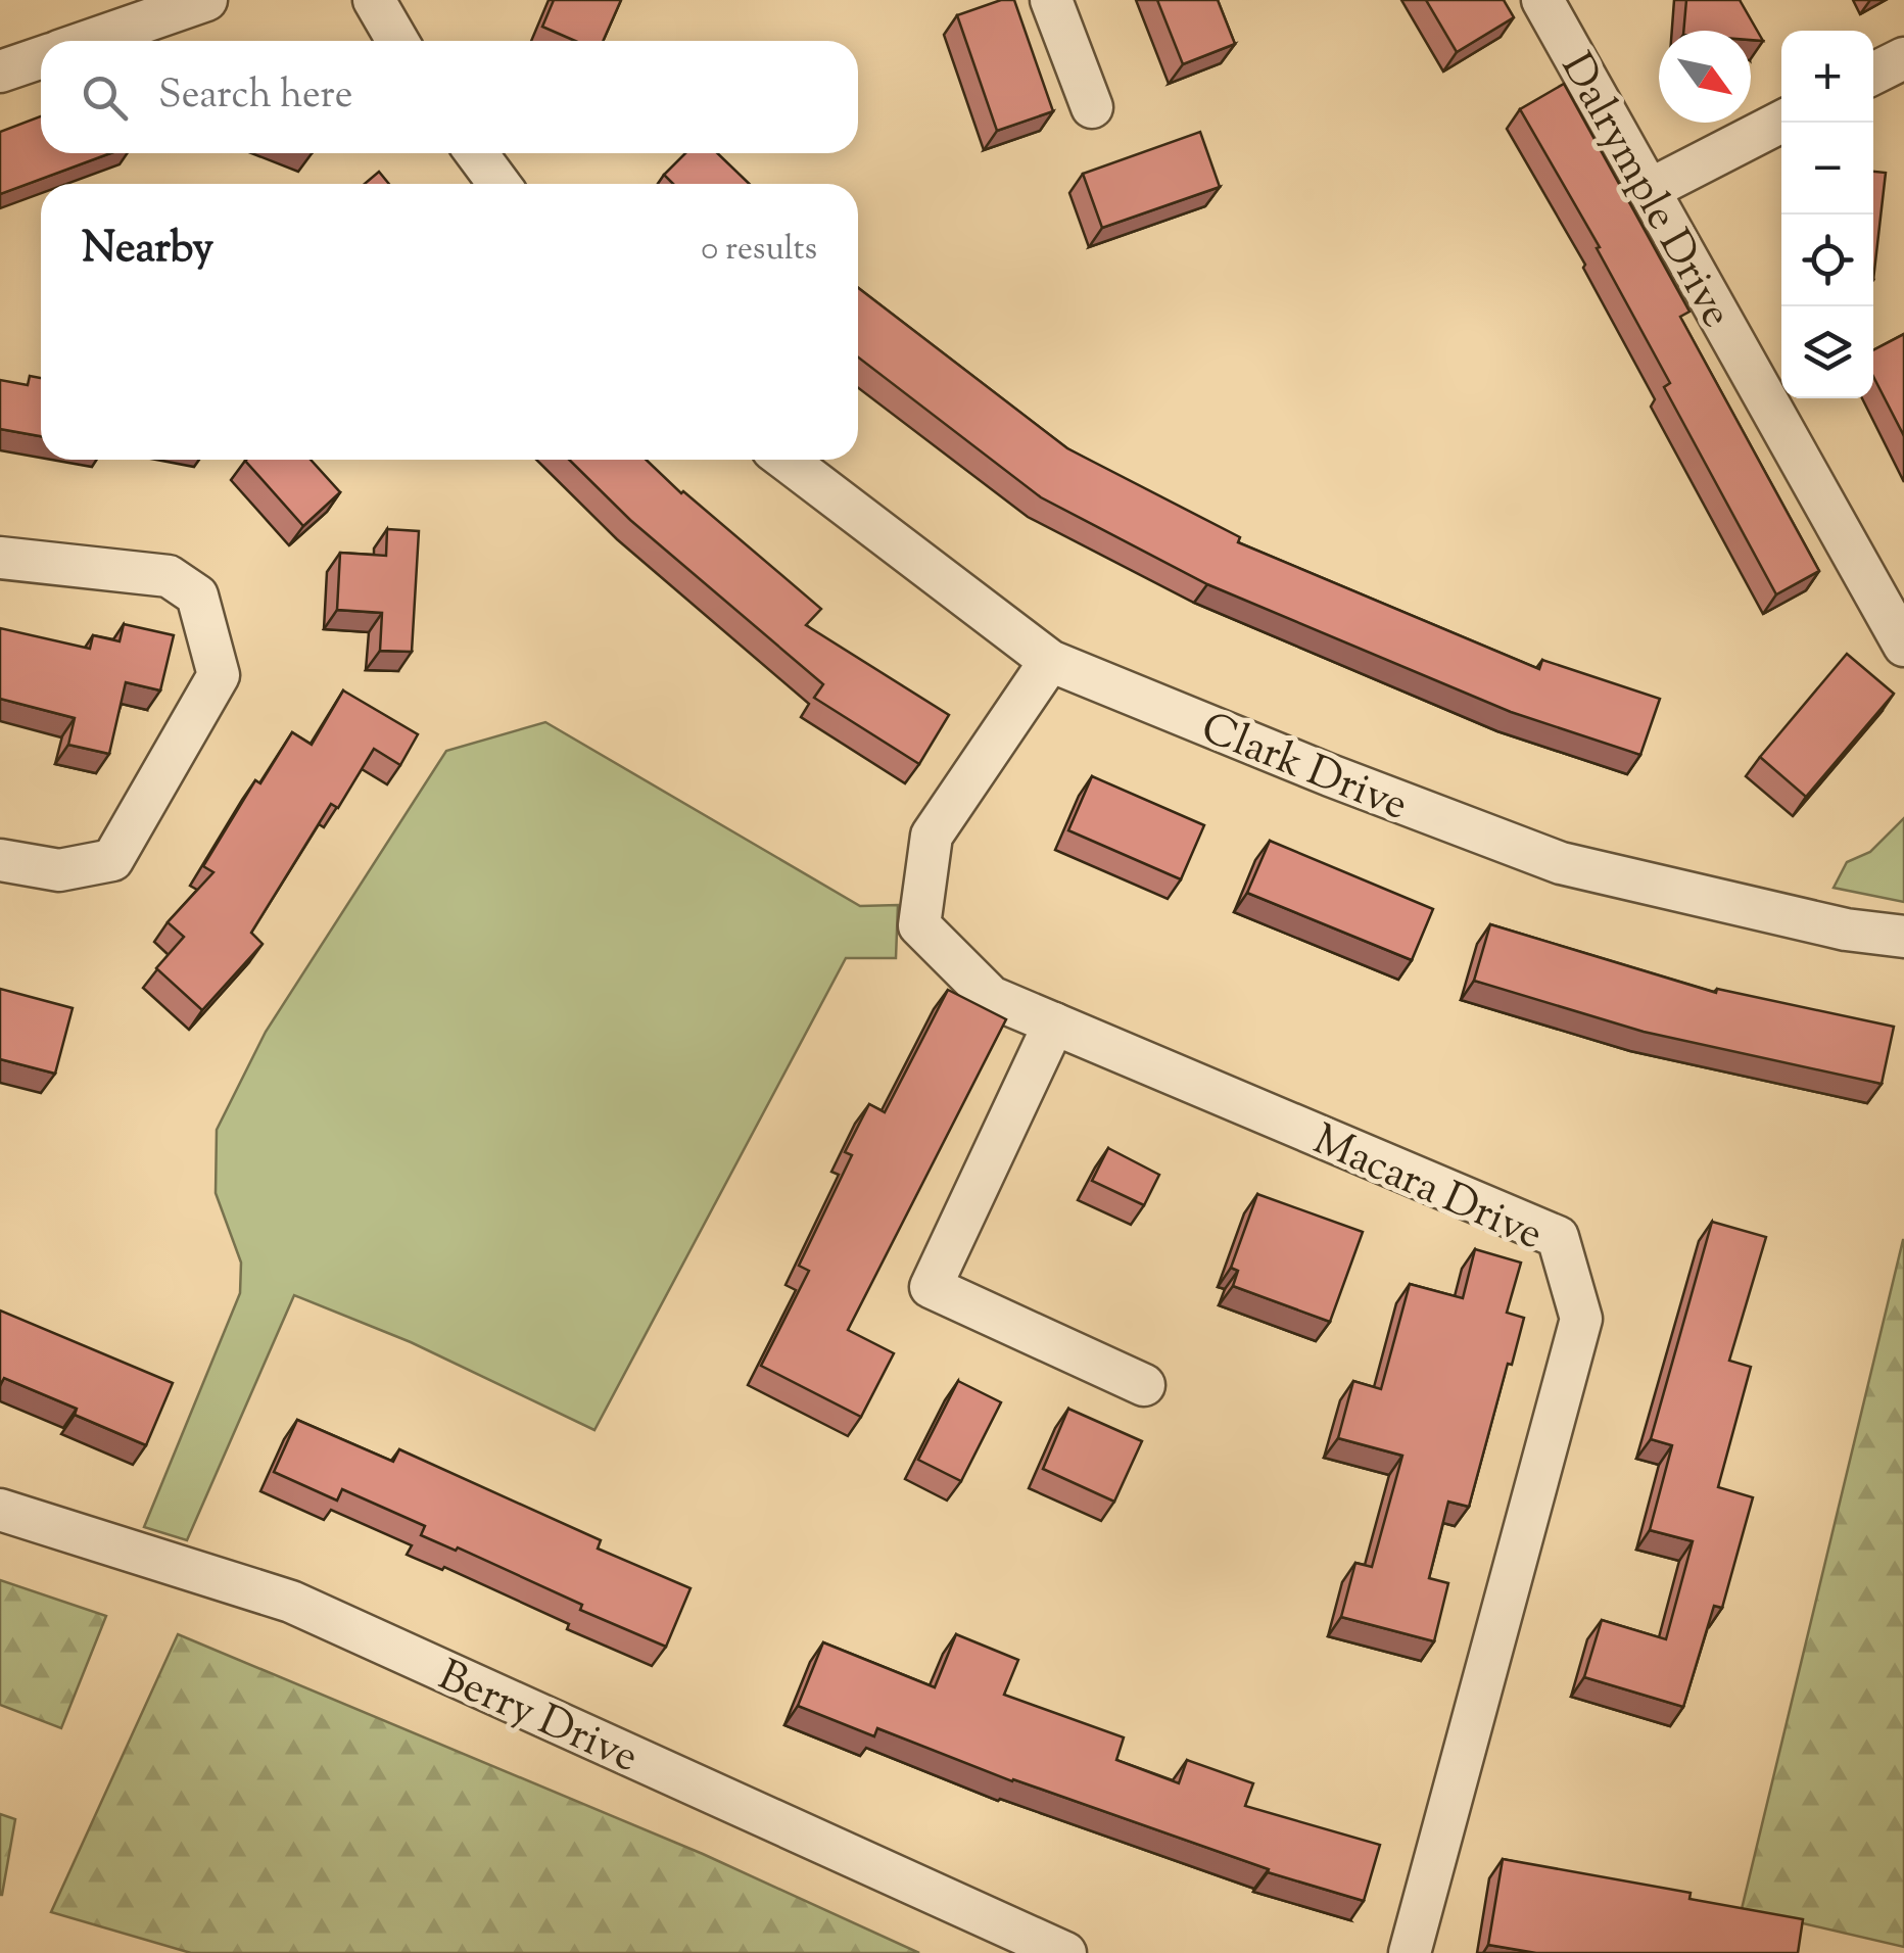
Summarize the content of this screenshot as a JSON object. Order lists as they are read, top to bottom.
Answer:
{
  "streets": {
    "street": [
      "Dalrymple Drive",
      "Clark Drive",
      "Macara Drive",
      "Berry Drive"
    ]
  },
  "crossings": [
    ["Clark Drive", "Macara Drive"]
  ],
  "north": "bottom right",
  "page": {
    "map_buttons": ["+", "−"],
    "search": "Search here",
    "heading": ["Nearby", "0 results"]
  }
}
